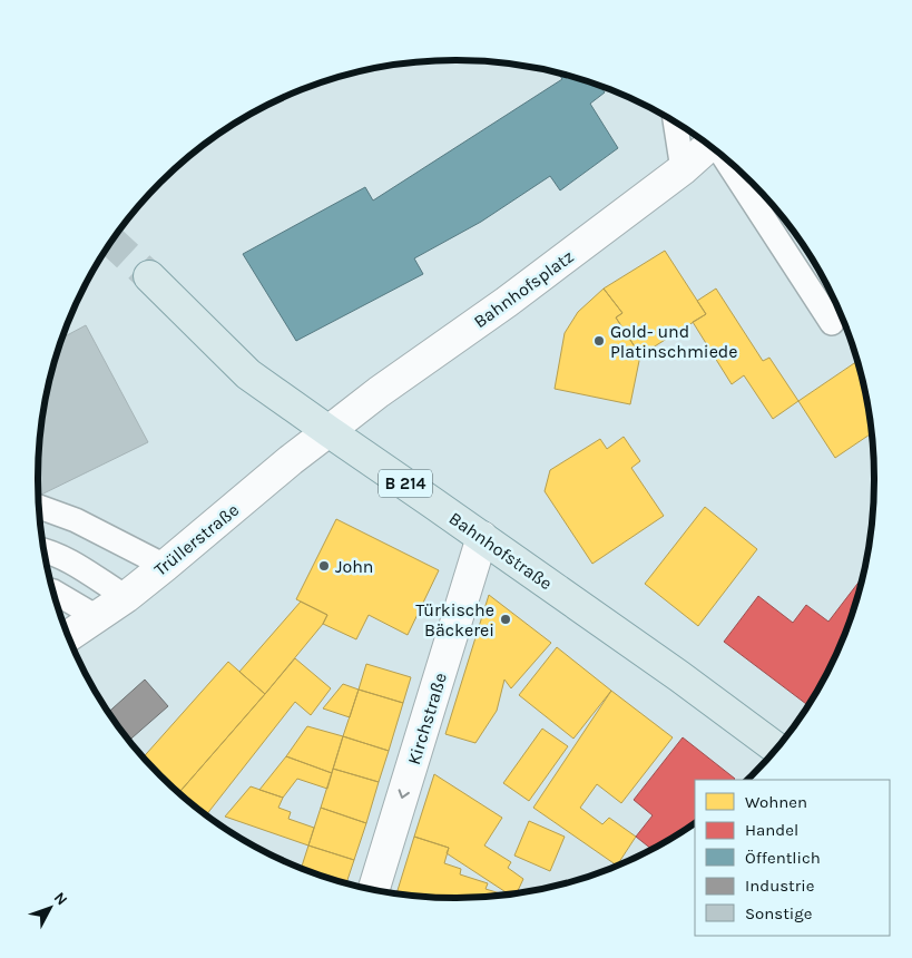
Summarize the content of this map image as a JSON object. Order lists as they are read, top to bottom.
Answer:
{
  "streets": {
    "main road": ["B 214", "Bahnhofstraße"],
    "street": ["Bahnhofsplatz", "Trüllerstraße", "Kirchstraße"]
  },
  "crossings": [
    ["Bahnhofsplatz", "Trüllerstraße"],
    ["Bahnhofsplatz", "Bahnhofstraße"],
    ["Trüllerstraße", "Bahnhofstraße"],
    ["Bahnhofstraße", "Kirchstraße"]
  ],
  "one_way": ["Kirchstraße"],
  "places": ["Gold- und Platinschmiede", "John", "Türkische Bäckerei"],
  "legend": [
    "Wohnen",
    "Handel",
    "Öffentlich",
    "Industrie",
    "Sonstige"
  ],
  "north": "top right"
}
